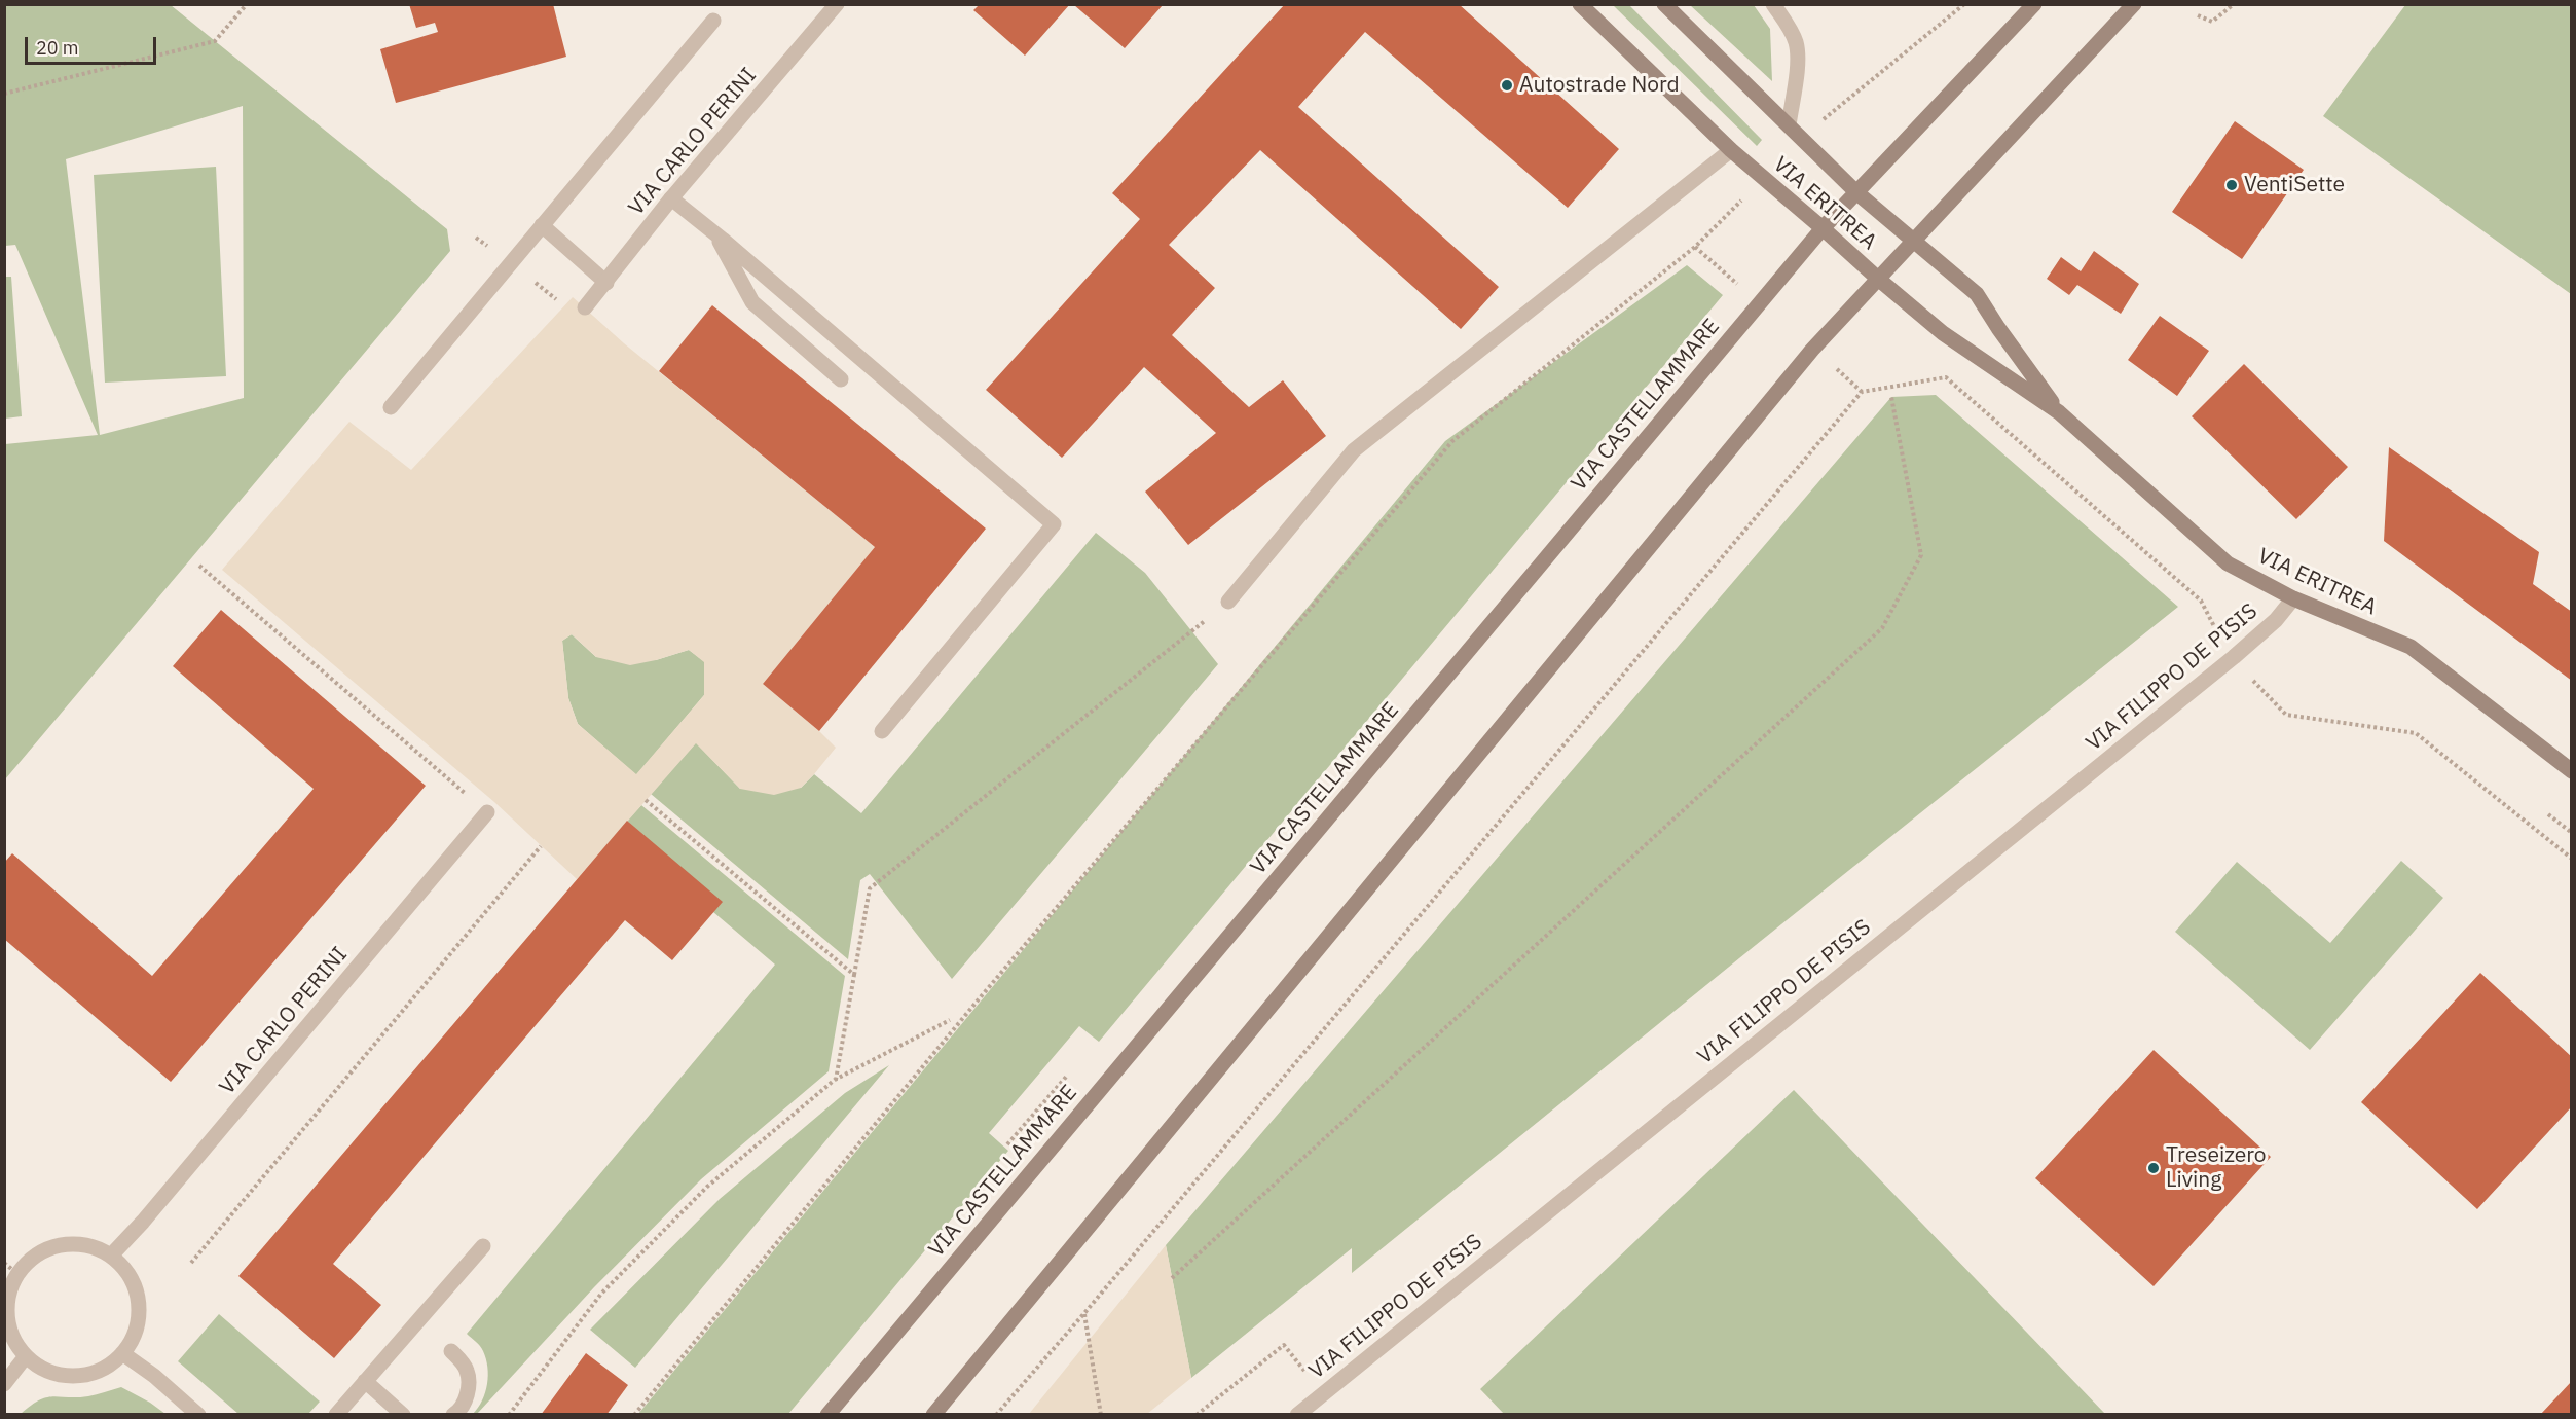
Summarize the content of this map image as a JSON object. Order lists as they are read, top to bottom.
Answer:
{
  "streets": {
    "street": [
      "VIA CARLO PERINI",
      "VIA ERITREA",
      "VIA CASTELLAMMARE",
      "VIA FILIPPO DE PISIS"
    ]
  },
  "crossings": [
    ["VIA ERITREA", "VIA CASTELLAMMARE"],
    ["VIA ERITREA", "VIA FILIPPO DE PISIS"]
  ],
  "places": ["Autostrade Nord", "VentiSette", "Treseizero Living"],
  "scale_bar": "20 m"
}
